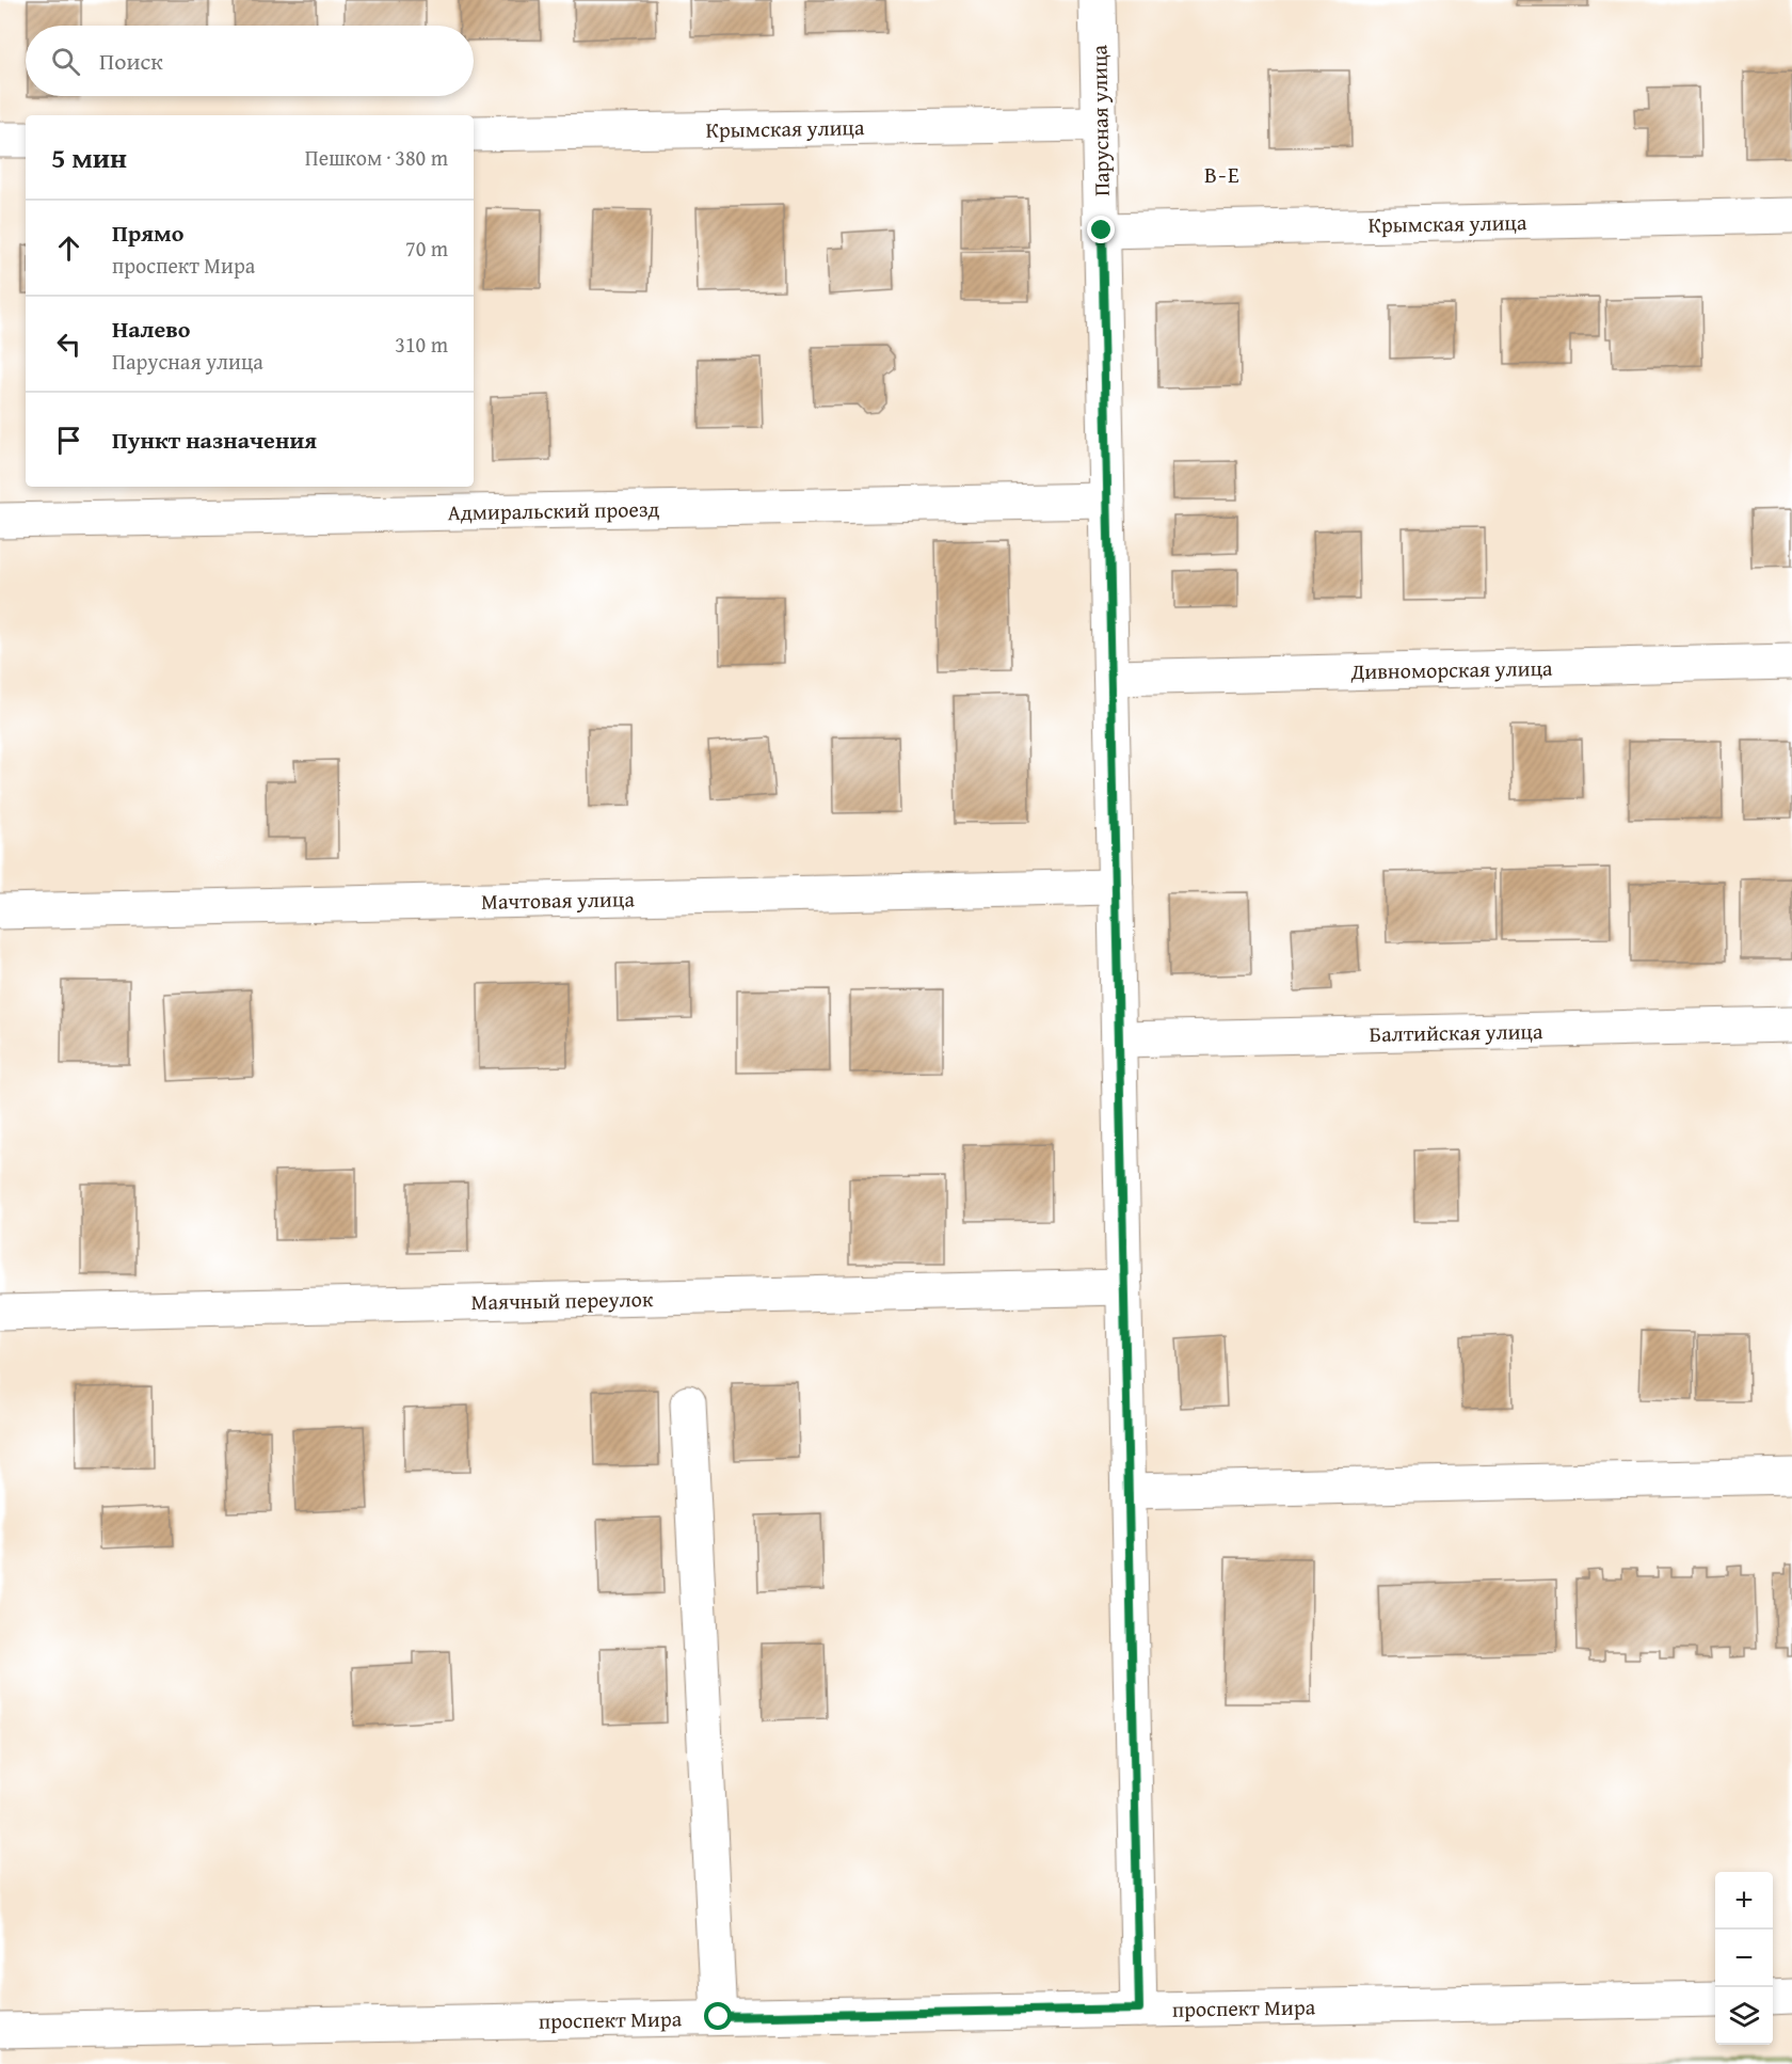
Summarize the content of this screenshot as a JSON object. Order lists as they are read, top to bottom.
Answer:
{
  "streets": {
    "street": [
      "Парусная улица",
      "Крымская улица",
      "Адмиральский проезд",
      "Дивноморская улица",
      "Мачтовая улица",
      "Балтийская улица",
      "Маячный переулок",
      "проспект Мира"
    ]
  },
  "crossings": [
    ["Парусная улица", "Крымская улица"],
    ["Парусная улица", "Адмиральский проезд"],
    ["Парусная улица", "Дивноморская улица"],
    ["Парусная улица", "Мачтовая улица"],
    ["Парусная улица", "Балтийская улица"],
    ["Парусная улица", "Маячный переулок"],
    ["Парусная улица", "проспект Мира"]
  ],
  "districts": ["В-Е"],
  "page": {
    "search": "Поиск",
    "heading": ["5 мин", "Пешком · 380 m"],
    "list": [
      ["Прямо", "проспект Мира", "70 m"],
      ["Налево", "Парусная улица", "310 m"],
      "Пункт назначения"
    ],
    "map_buttons": ["+", "−"]
  }
}
